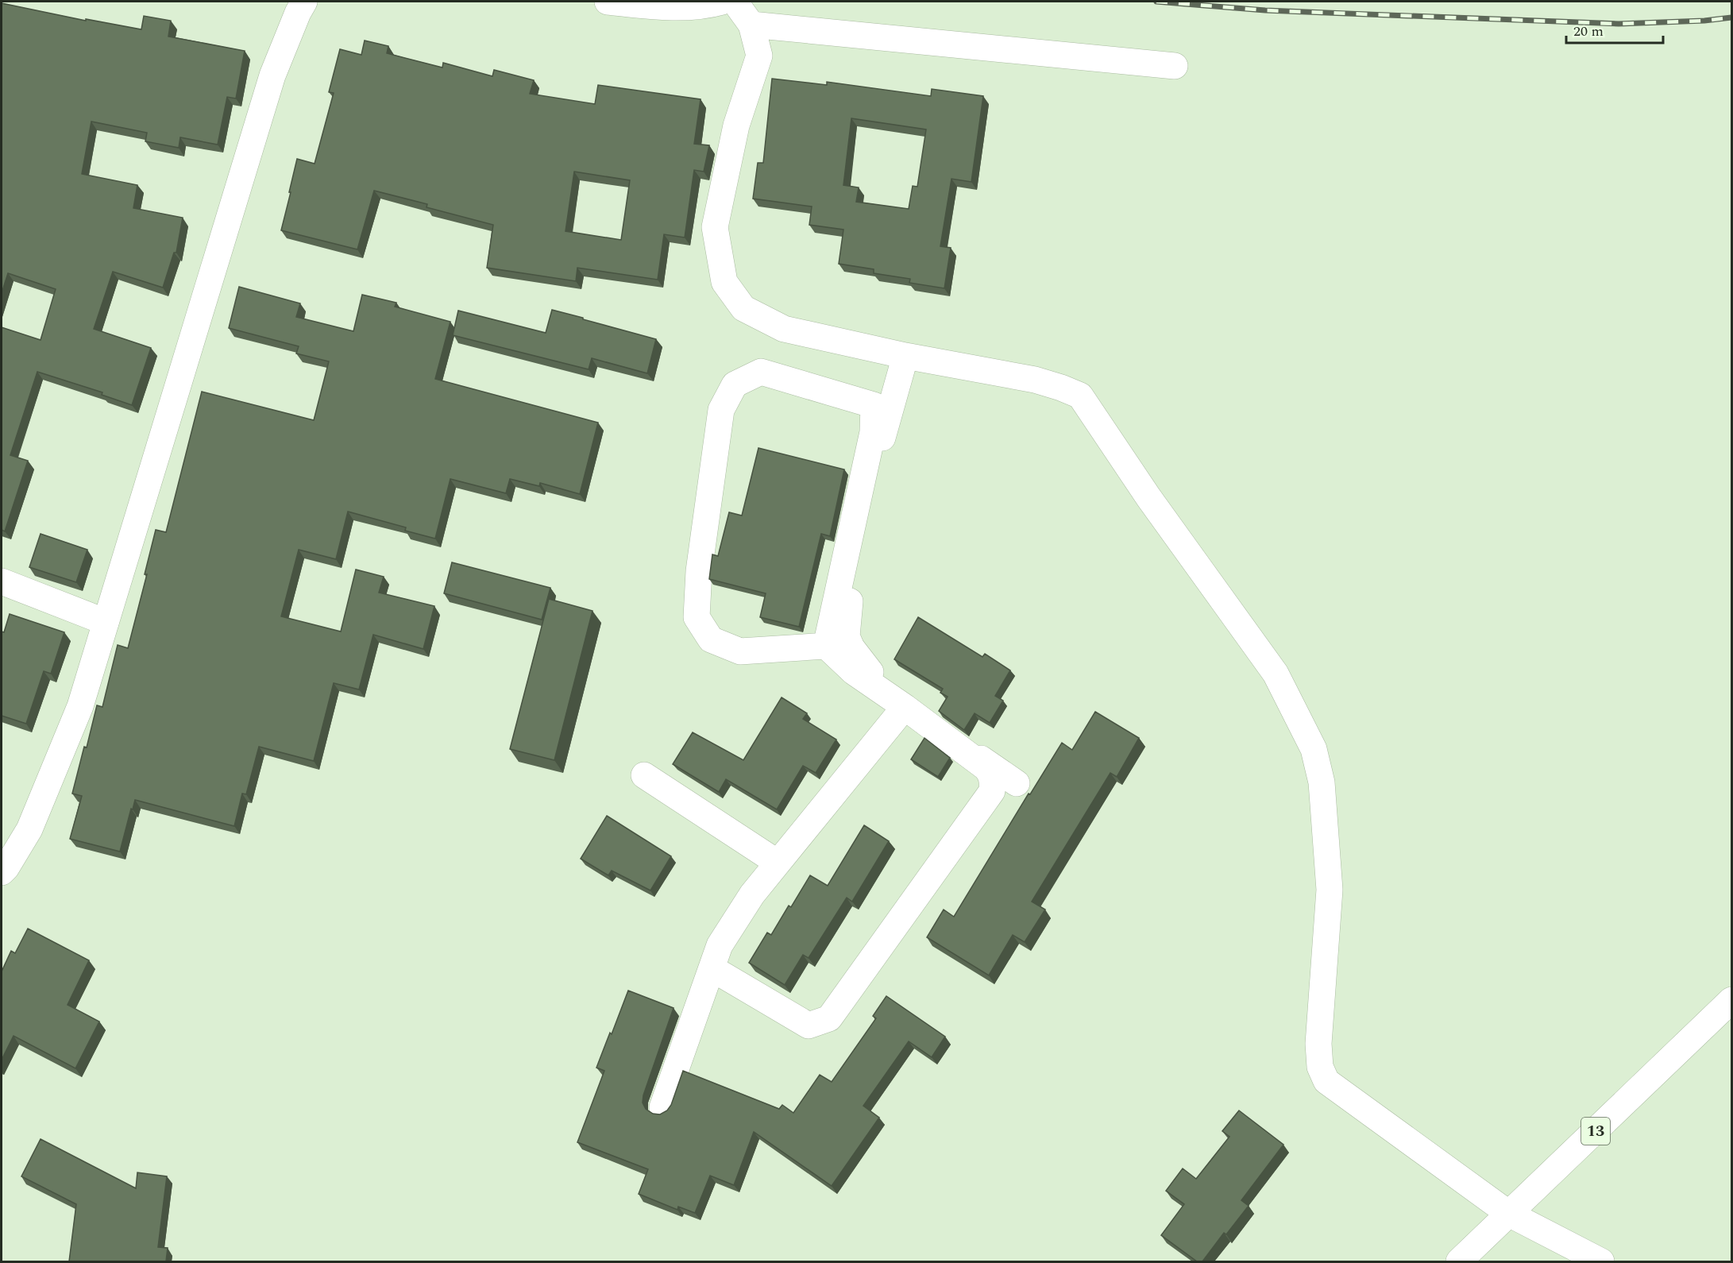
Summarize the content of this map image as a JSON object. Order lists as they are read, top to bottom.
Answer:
{
  "streets": {
    "main road": ["13"]
  },
  "scale_bar": "20 m"
}
